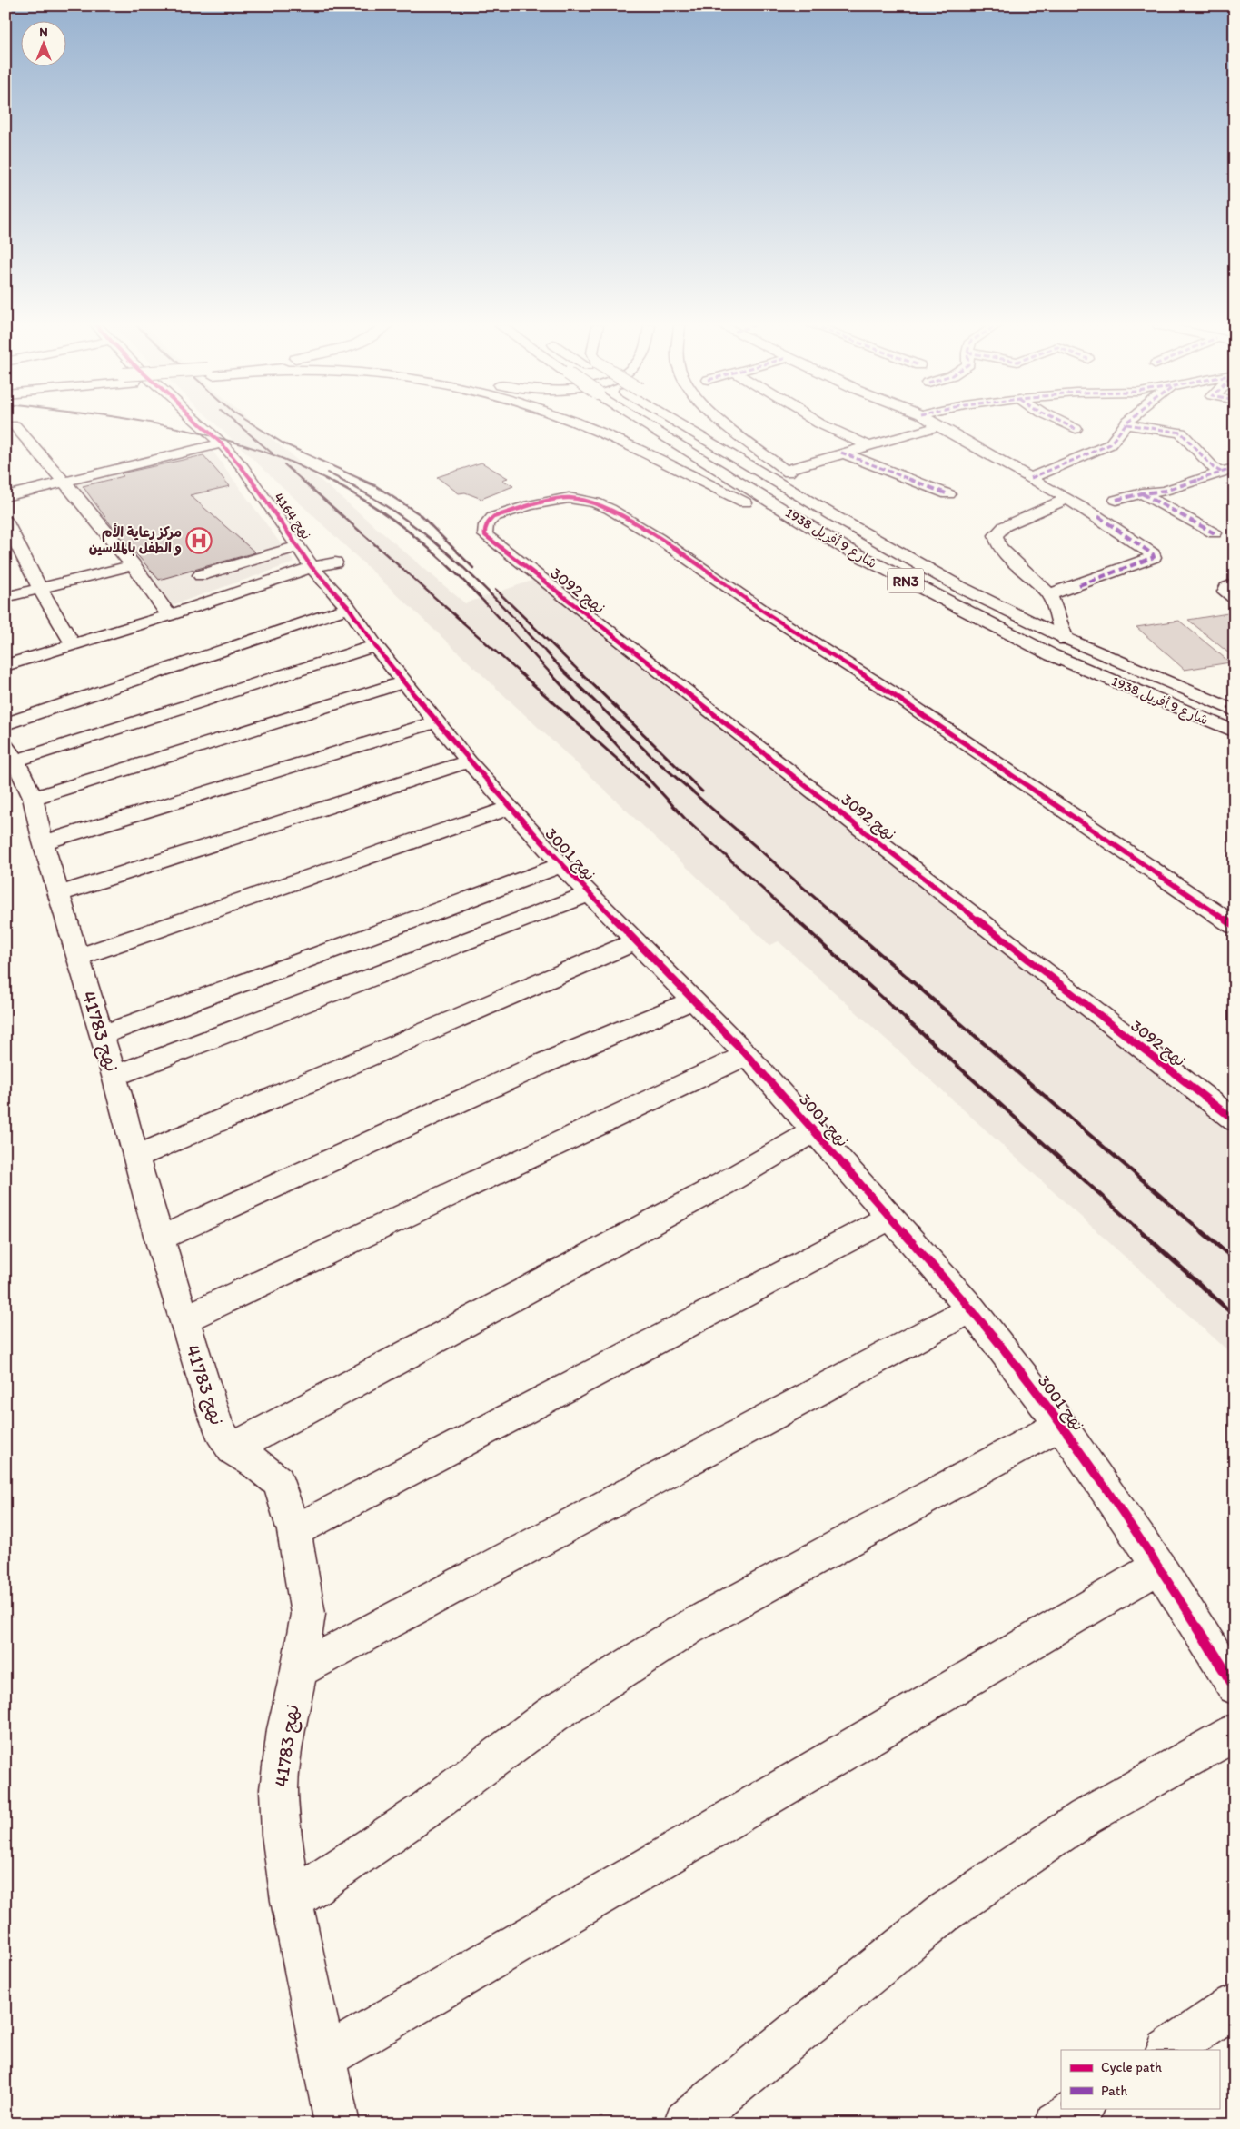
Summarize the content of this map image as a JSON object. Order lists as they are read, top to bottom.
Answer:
{
  "streets": {
    "street": [
      "نهج 4164",
      "شارع 9 أفريل 1938",
      "RN3",
      "نهج 3092",
      "نهج 3001",
      "نهج 41783"
    ]
  },
  "crossings": [
    ["نهج 4164", "نهج 3001"]
  ],
  "places": {
    "hospital": ["مركز رعاية الأم و الطفل بالملاسين"]
  },
  "legend": ["Cycle path", "Path"],
  "north": "top"
}
